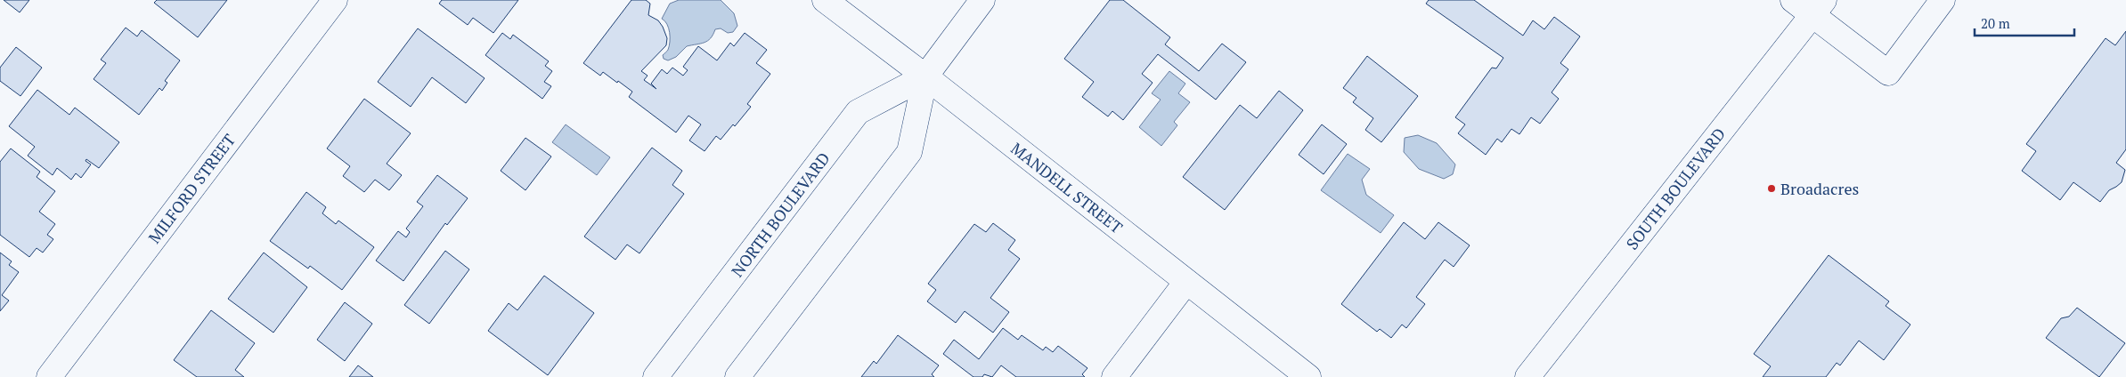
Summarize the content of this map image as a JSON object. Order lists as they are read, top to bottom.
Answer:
{
  "streets": {
    "street": [
      "MANDELL STREET",
      "MILFORD STREET",
      "SOUTH BOULEVARD",
      "NORTH BOULEVARD"
    ]
  },
  "crossings": [
    ["MANDELL STREET", "NORTH BOULEVARD"]
  ],
  "places": ["Broadacres"],
  "scale_bar": "20 m"
}
